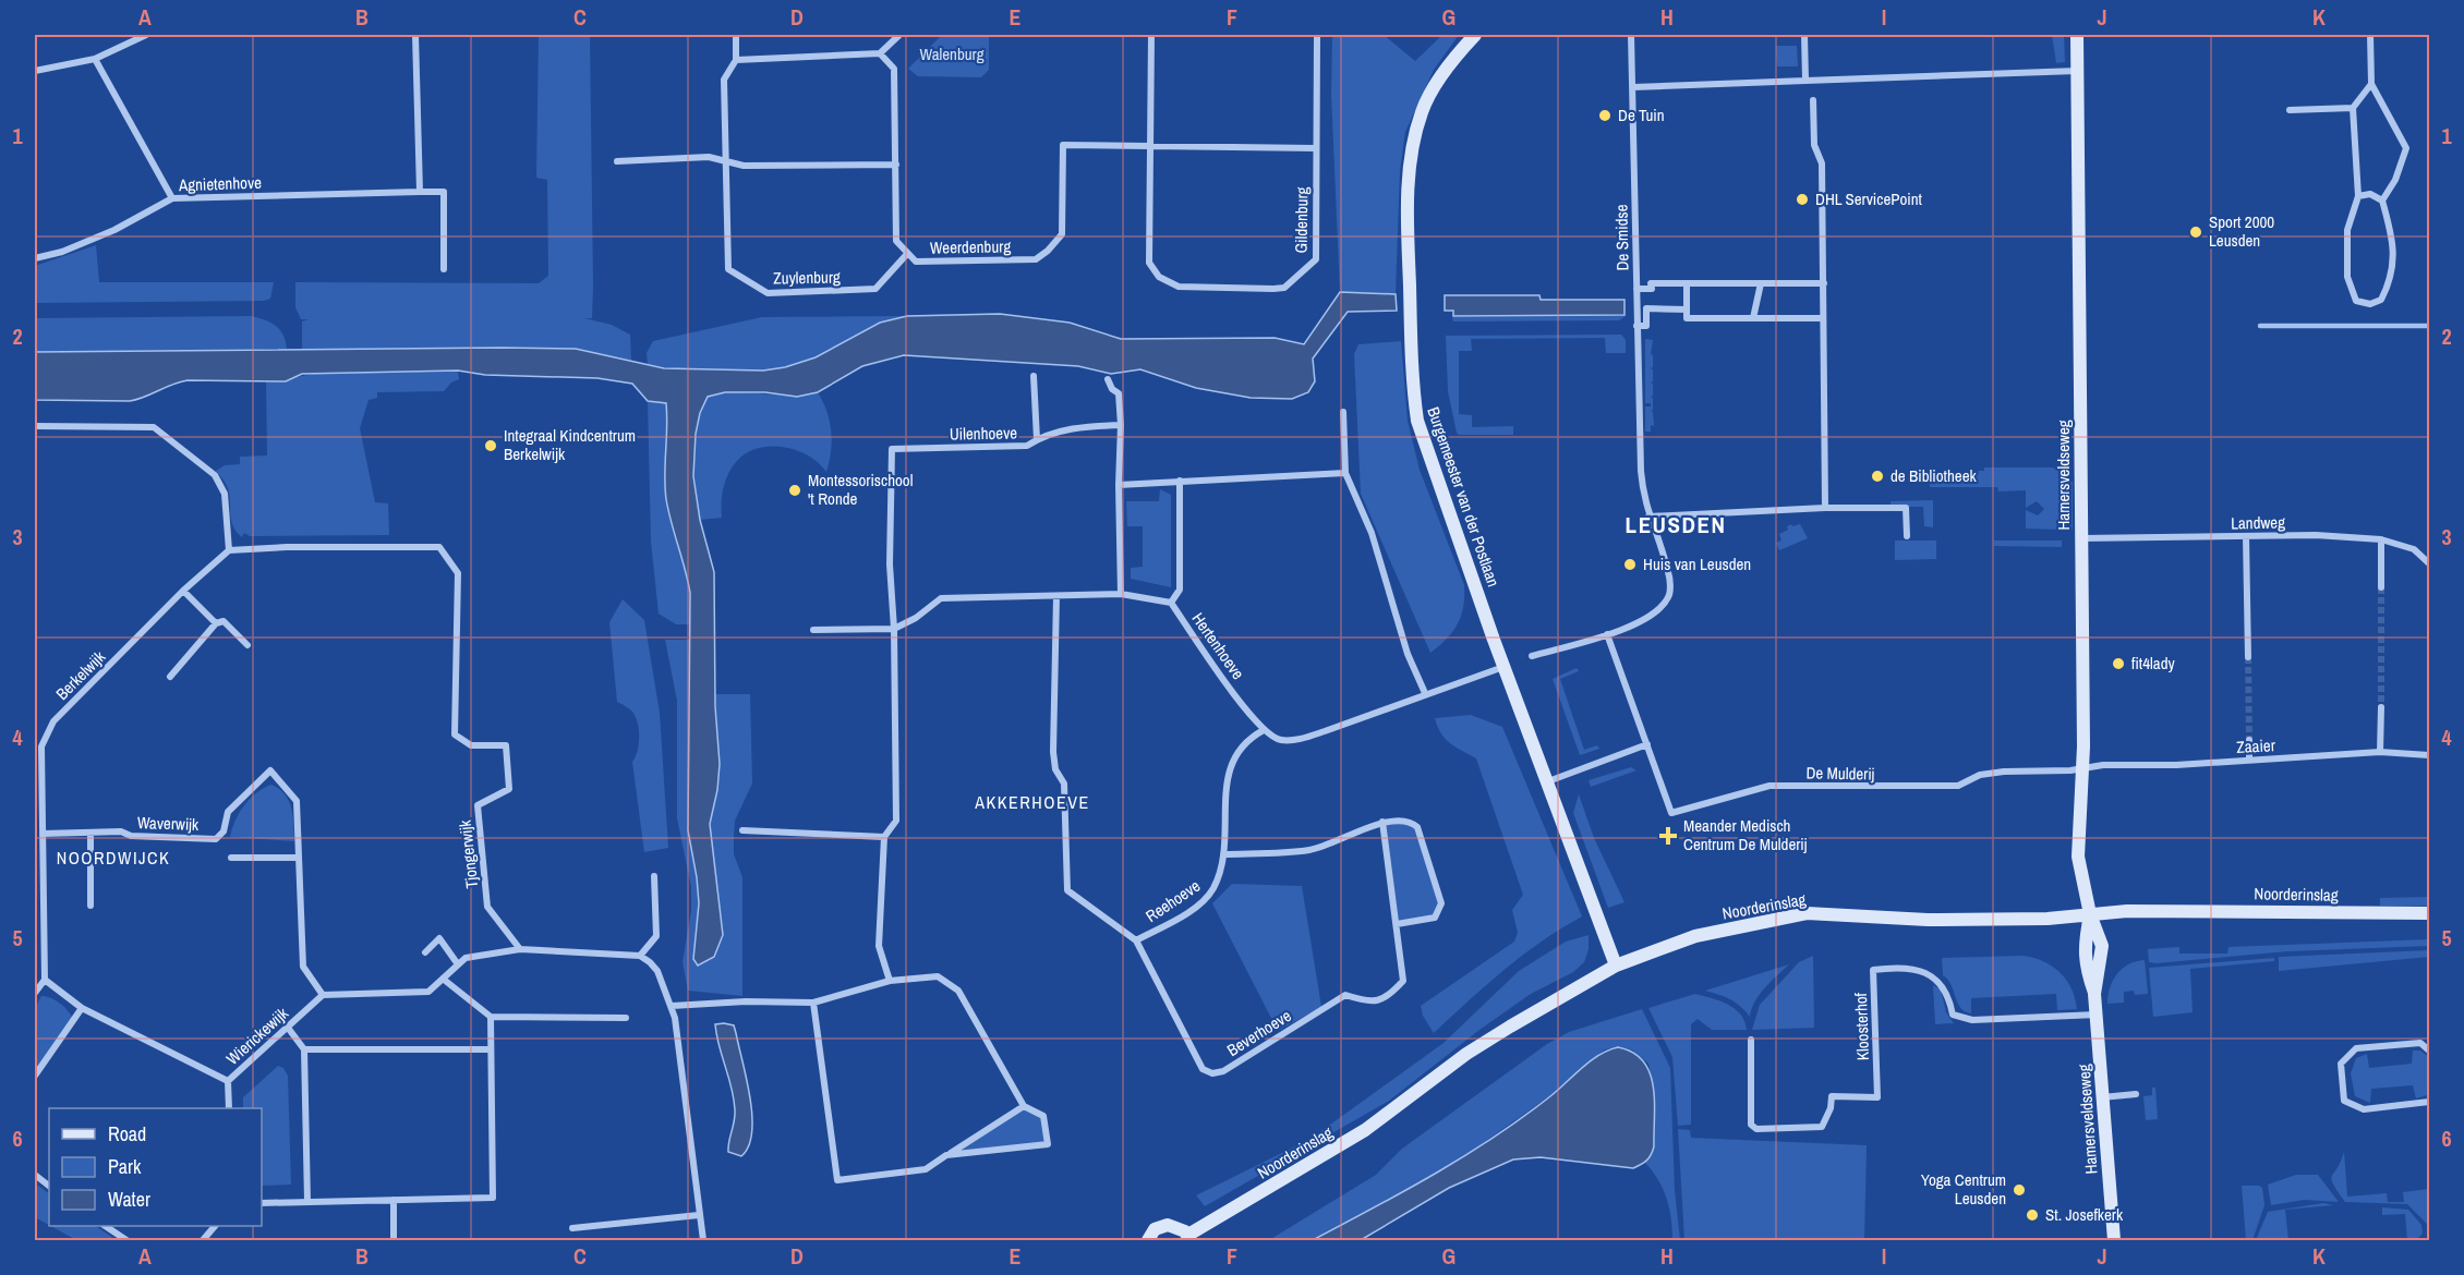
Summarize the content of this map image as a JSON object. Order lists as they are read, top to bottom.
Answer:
{
  "streets": {
    "street": [
      "Agnietenhove",
      "Gildenburg",
      "De Smidse",
      "Weerdenburg",
      "Zuylenburg",
      "Uilenhoeve",
      "Hamersveldseweg",
      "Burgemeester van der Postlaan",
      "Landweg",
      "Hertenhoeve",
      "Berkelwijk",
      "Zaaier",
      "De Mulderij",
      "Waverwijk",
      "Tjongerwijk",
      "Noorderinslag",
      "Reehoeve",
      "Kloosterhof",
      "Beverhoeve",
      "Wierickewijk"
    ]
  },
  "crossings": [
    ["Gildenburg", "Weerdenburg"],
    ["De Smidse", "De Mulderij"],
    ["Weerdenburg", "Zuylenburg"],
    ["Uilenhoeve", "Hertenhoeve"],
    ["Hamersveldseweg", "Landweg"],
    ["Hamersveldseweg", "Zaaier"],
    ["Hamersveldseweg", "De Mulderij"],
    ["Hamersveldseweg", "Noorderinslag"],
    ["Hamersveldseweg", "Kloosterhof"],
    ["Burgemeester van der Postlaan", "Noorderinslag"],
    ["Hertenhoeve", "Reehoeve"],
    ["Berkelwijk", "Waverwijk"],
    ["Berkelwijk", "Tjongerwijk"],
    ["Berkelwijk", "Wierickewijk"],
    ["Zaaier", "De Mulderij"],
    ["Waverwijk", "Wierickewijk"],
    ["Reehoeve", "Beverhoeve"]
  ],
  "districts": ["LEUSDEN", "AKKERHOEVE", "NOORDWIJCK"],
  "parks": ["Walenburg"],
  "places": {
    "other": [
      "De Tuin",
      "DHL ServicePoint",
      "Sport 2000 Leusden",
      "Integraal Kindcentrum Berkelwijk",
      "de Bibliotheek",
      "Montessorischool 't Ronde",
      "Huis van Leusden",
      "fit4lady",
      "Yoga Centrum Leusden",
      "St. Josefkerk"
    ],
    "health": ["Meander Medisch Centrum De Mulderij"]
  },
  "legend": ["Road", "Park", "Water"],
  "grid": {
    "columns": [
      "A",
      "B",
      "C",
      "D",
      "E",
      "F",
      "G",
      "H",
      "I",
      "J",
      "K"
    ],
    "rows": [
      "1",
      "2",
      "3",
      "4",
      "5",
      "6"
    ]
  }
}
